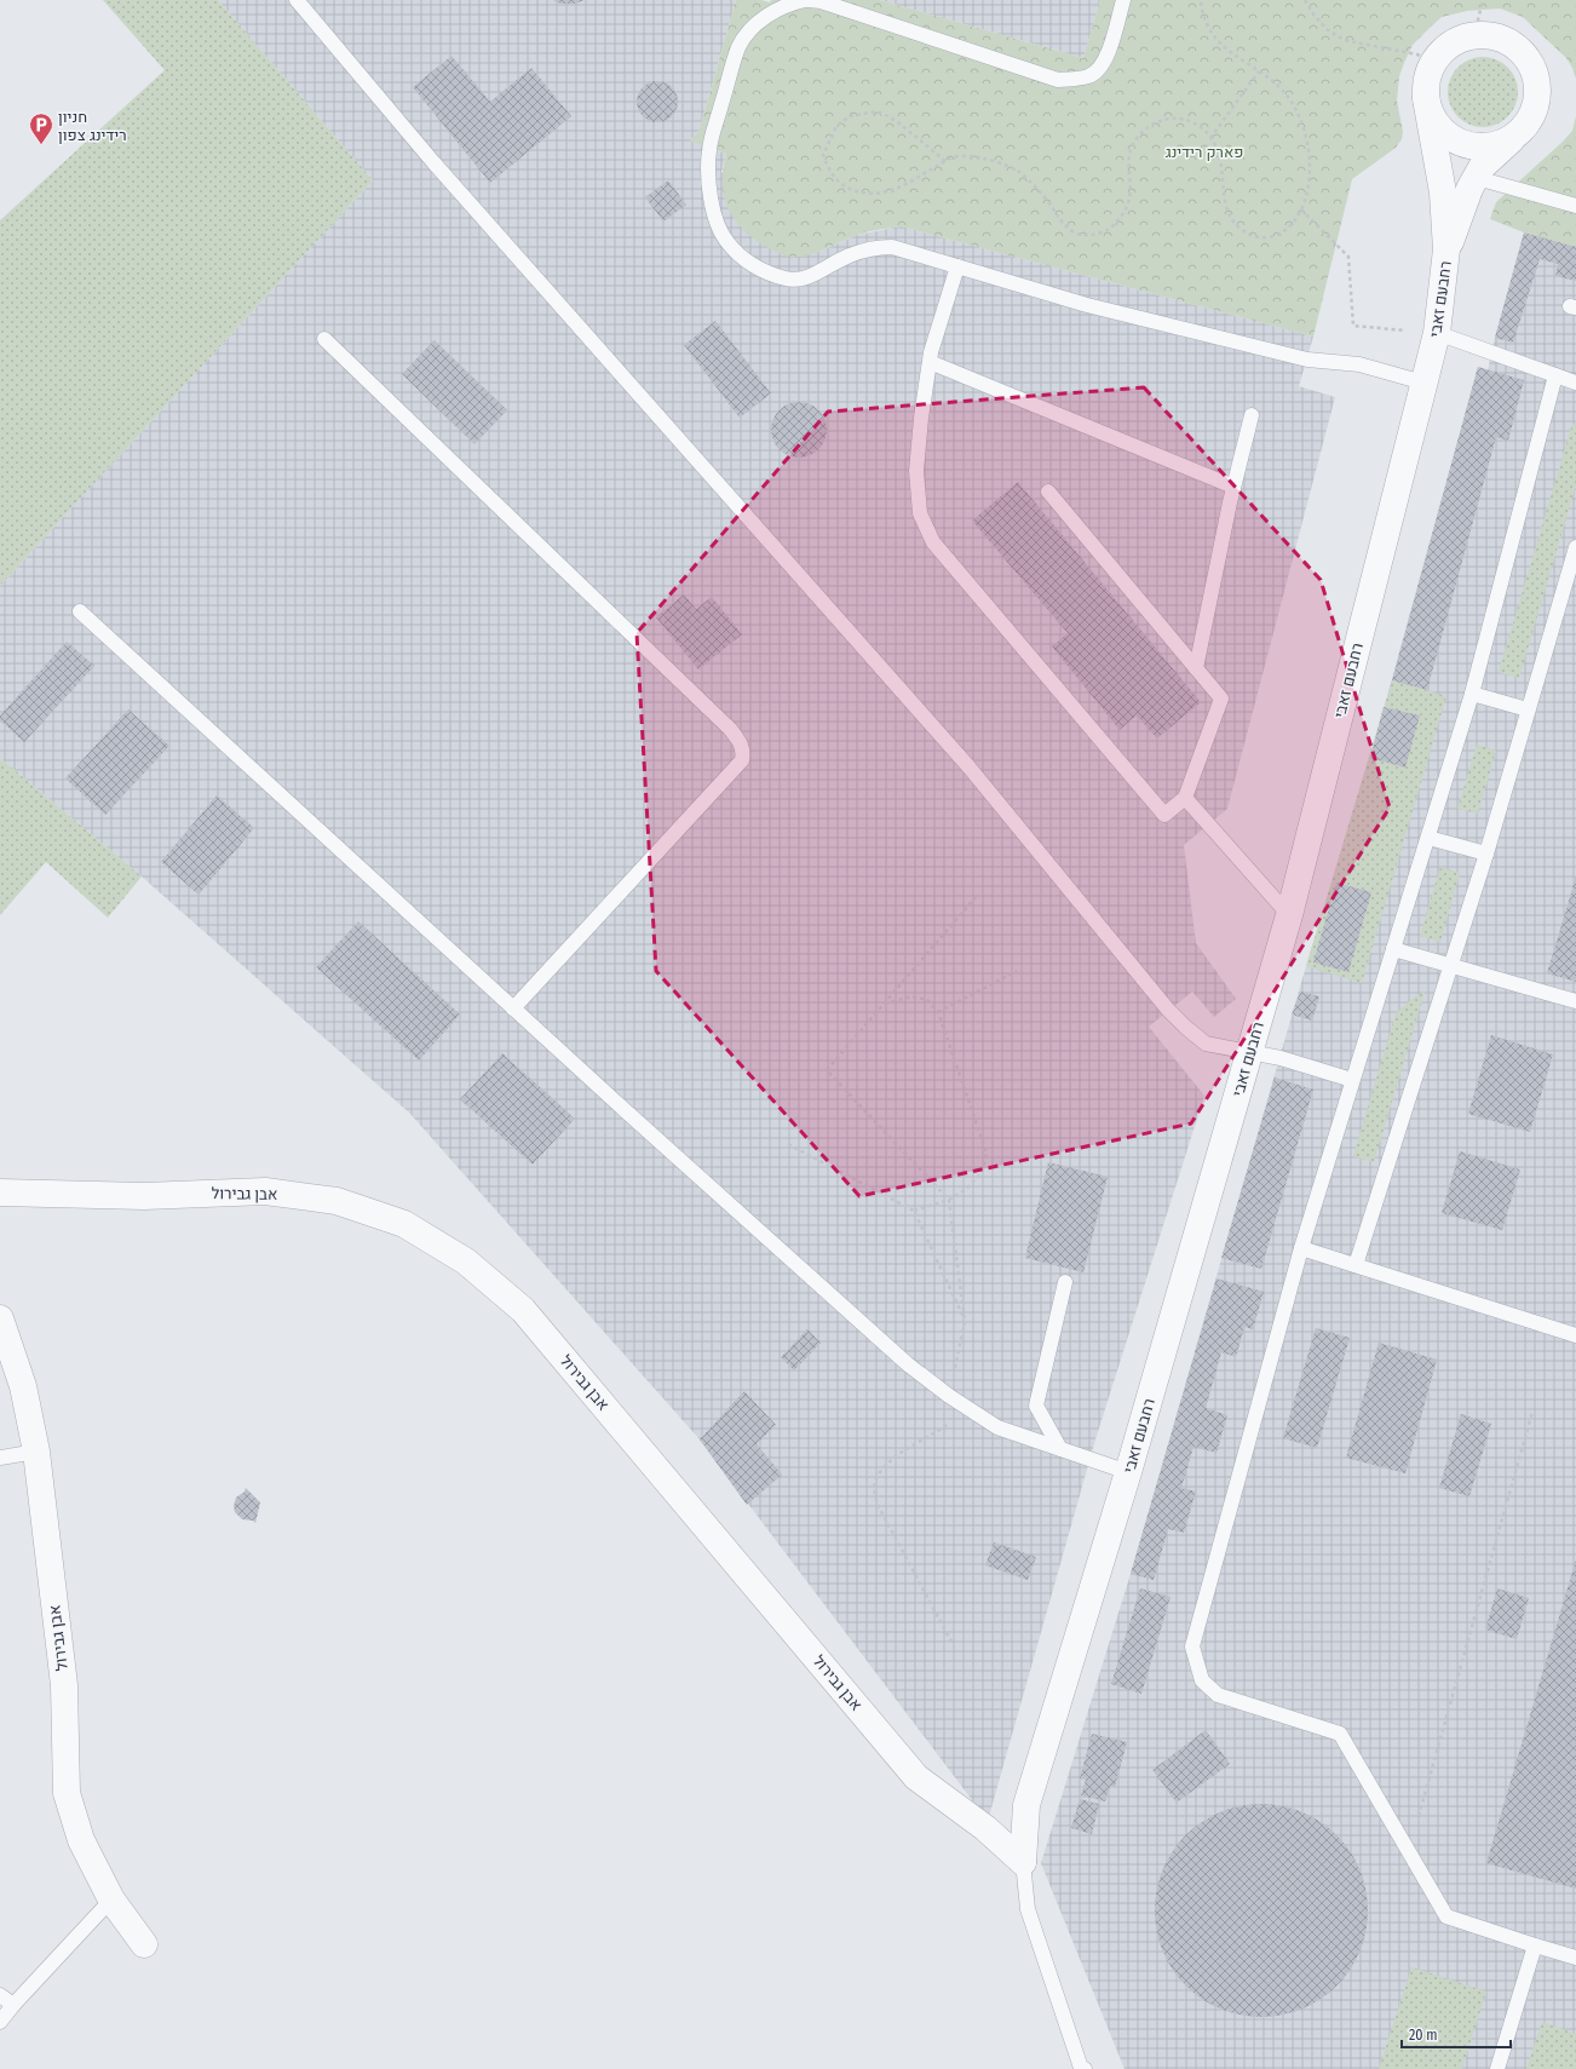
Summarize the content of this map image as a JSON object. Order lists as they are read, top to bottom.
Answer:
{
  "streets": {
    "street": ["רחבעם זאבי", "אבן גבירול"]
  },
  "crossings": [
    ["רחבעם זאבי", "אבן גבירול"]
  ],
  "parks": ["פארק רידינג"],
  "places": {
    "parking": ["חניון רידינג צפון"]
  },
  "scale_bar": "20 m"
}
